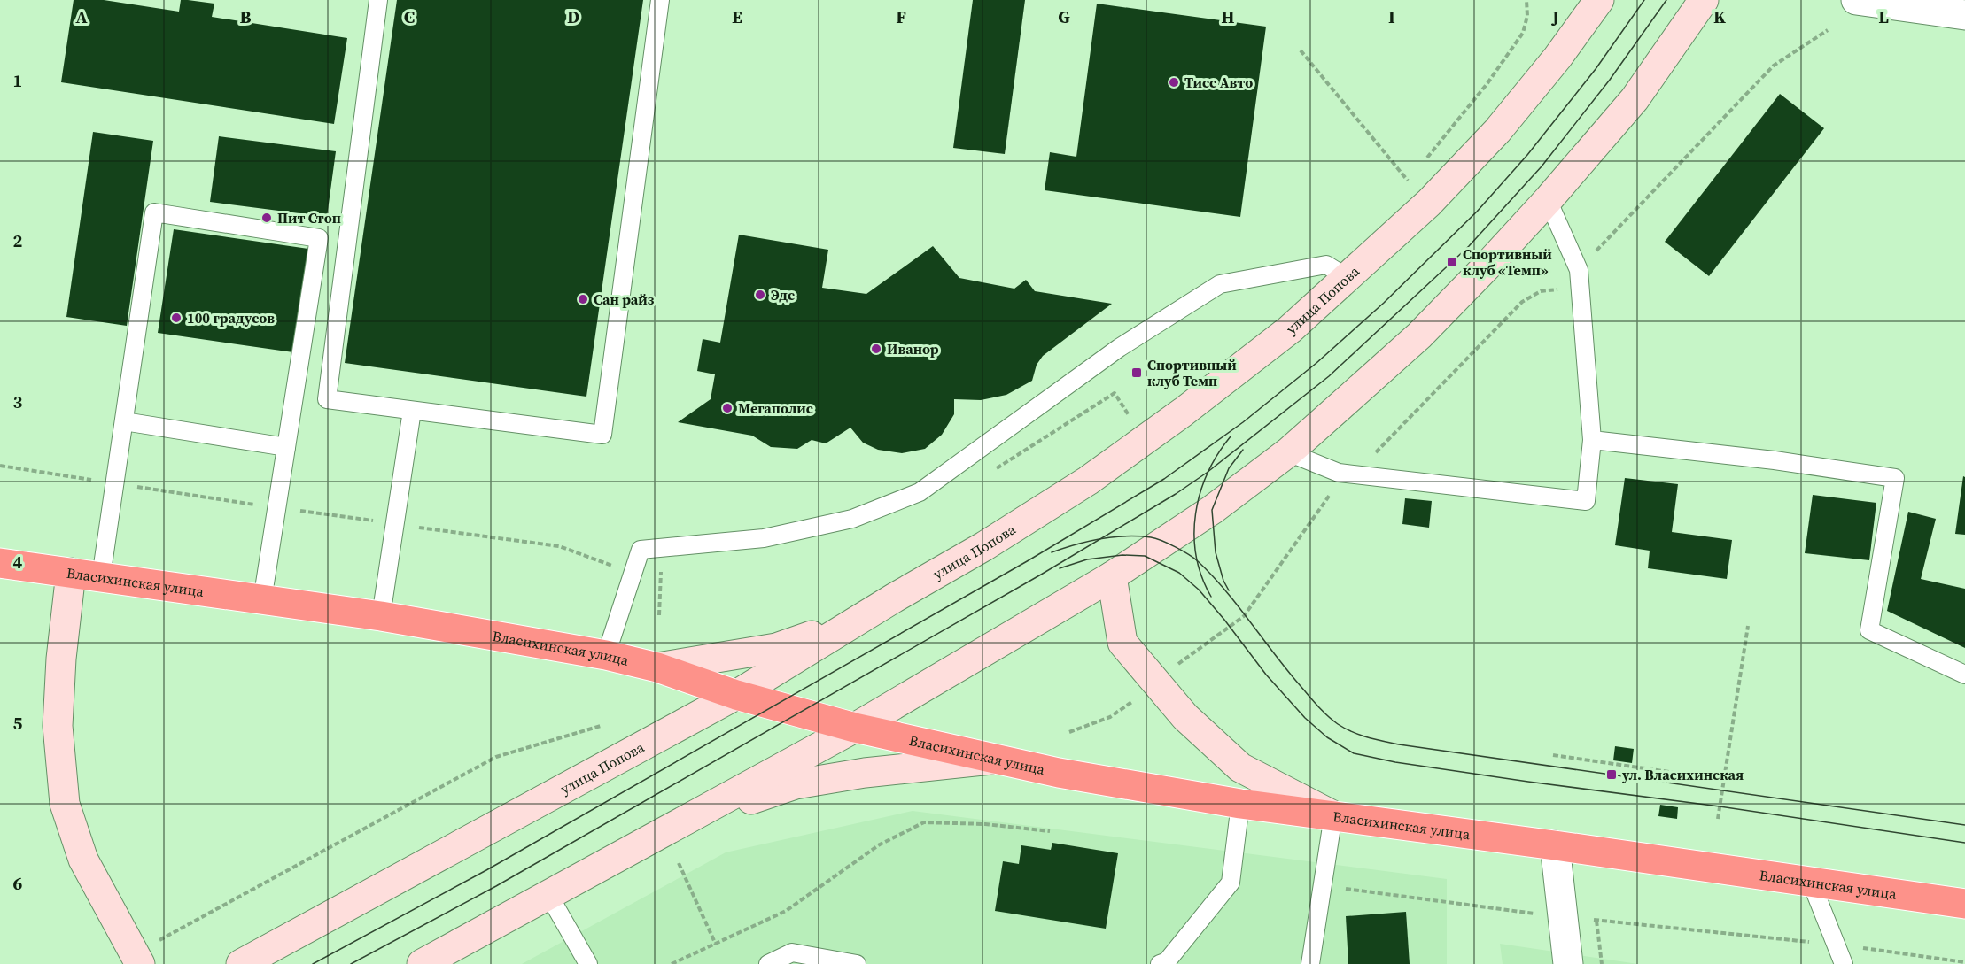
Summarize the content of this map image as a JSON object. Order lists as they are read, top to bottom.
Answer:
{
  "streets": {
    "highway": ["Власихинская улица"],
    "main road": ["улица Попова"]
  },
  "crossings": [
    ["улица Попова", "Власихинская улица"]
  ],
  "places": {
    "other": [
      "Тисс Авто",
      "Пит Стоп",
      "Эдс",
      "Сан райз",
      "100 градусов",
      "Иванор",
      "Мегаполис"
    ],
    "transit": ["Спортивный клуб «Темп»", "Спортивный клуб Темп", "ул. Власихинская"]
  },
  "grid": {
    "columns": [
      "A",
      "B",
      "C",
      "D",
      "E",
      "F",
      "G",
      "H",
      "I",
      "J",
      "K",
      "L"
    ],
    "rows": [
      "1",
      "2",
      "3",
      "4",
      "5",
      "6"
    ]
  }
}
